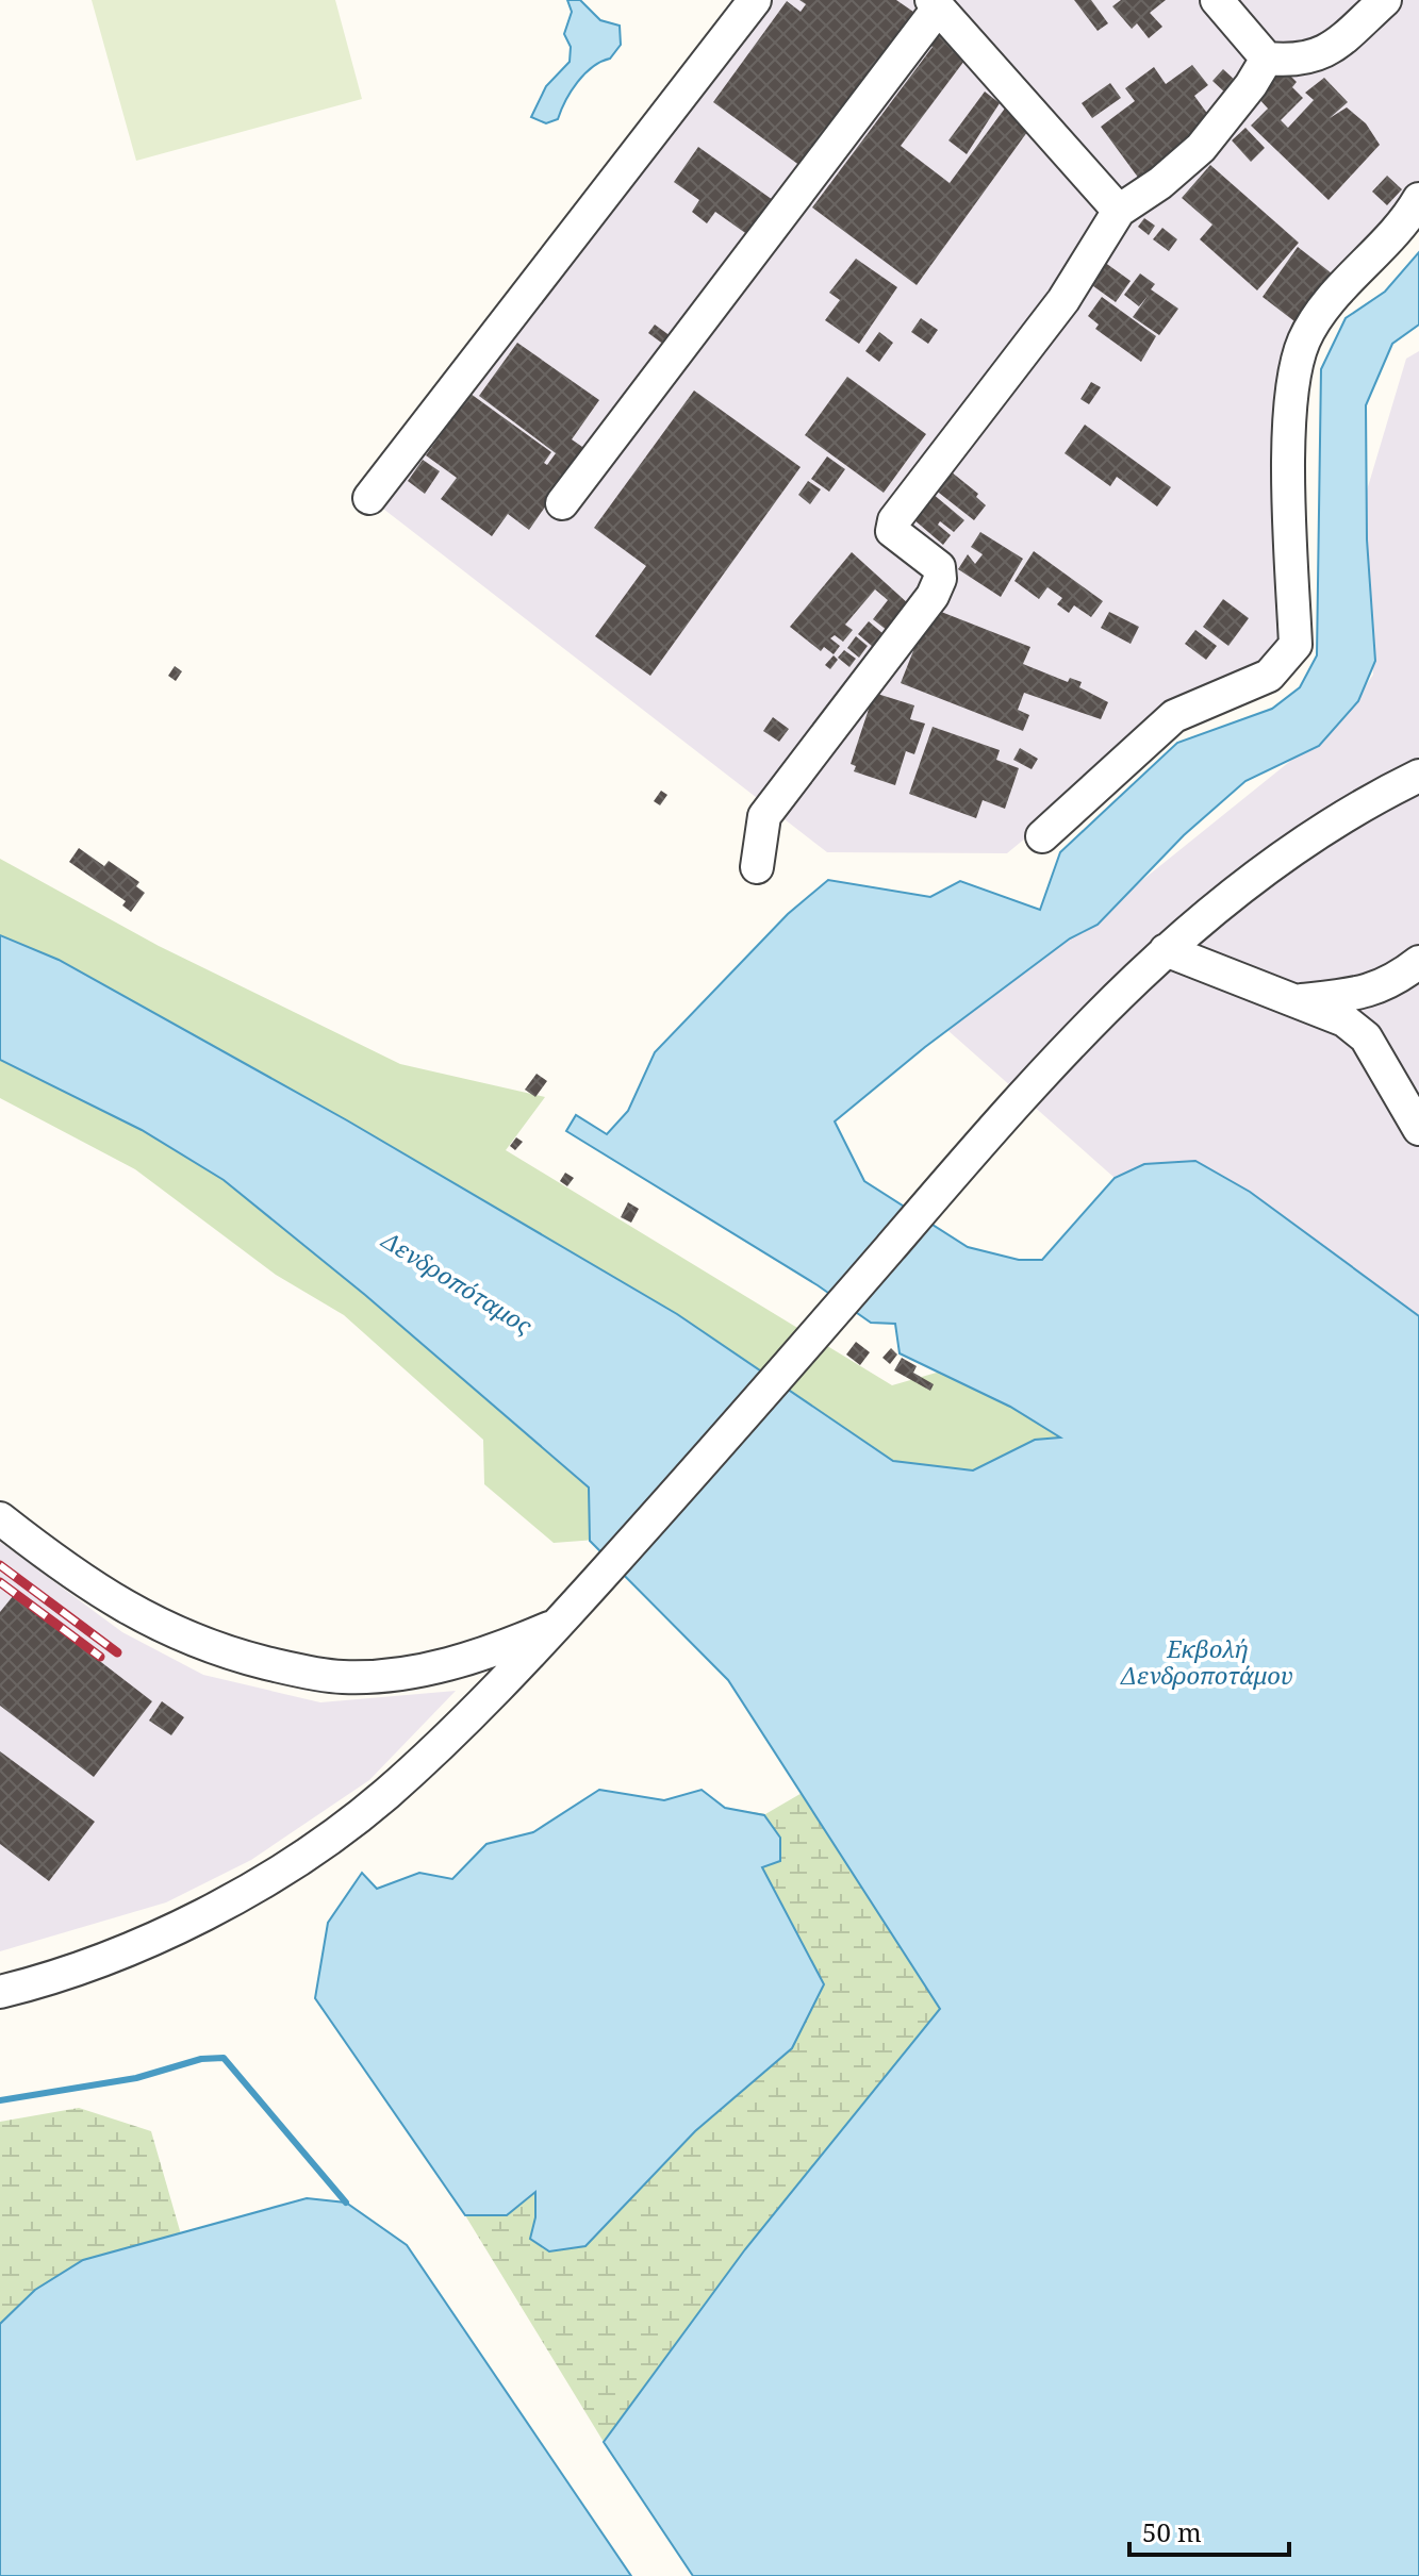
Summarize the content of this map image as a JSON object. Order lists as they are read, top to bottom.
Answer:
{
  "water": ["Δενδροπόταμος", "Εκβολή Δενδροποτάμου"],
  "scale_bar": "50 m"
}
